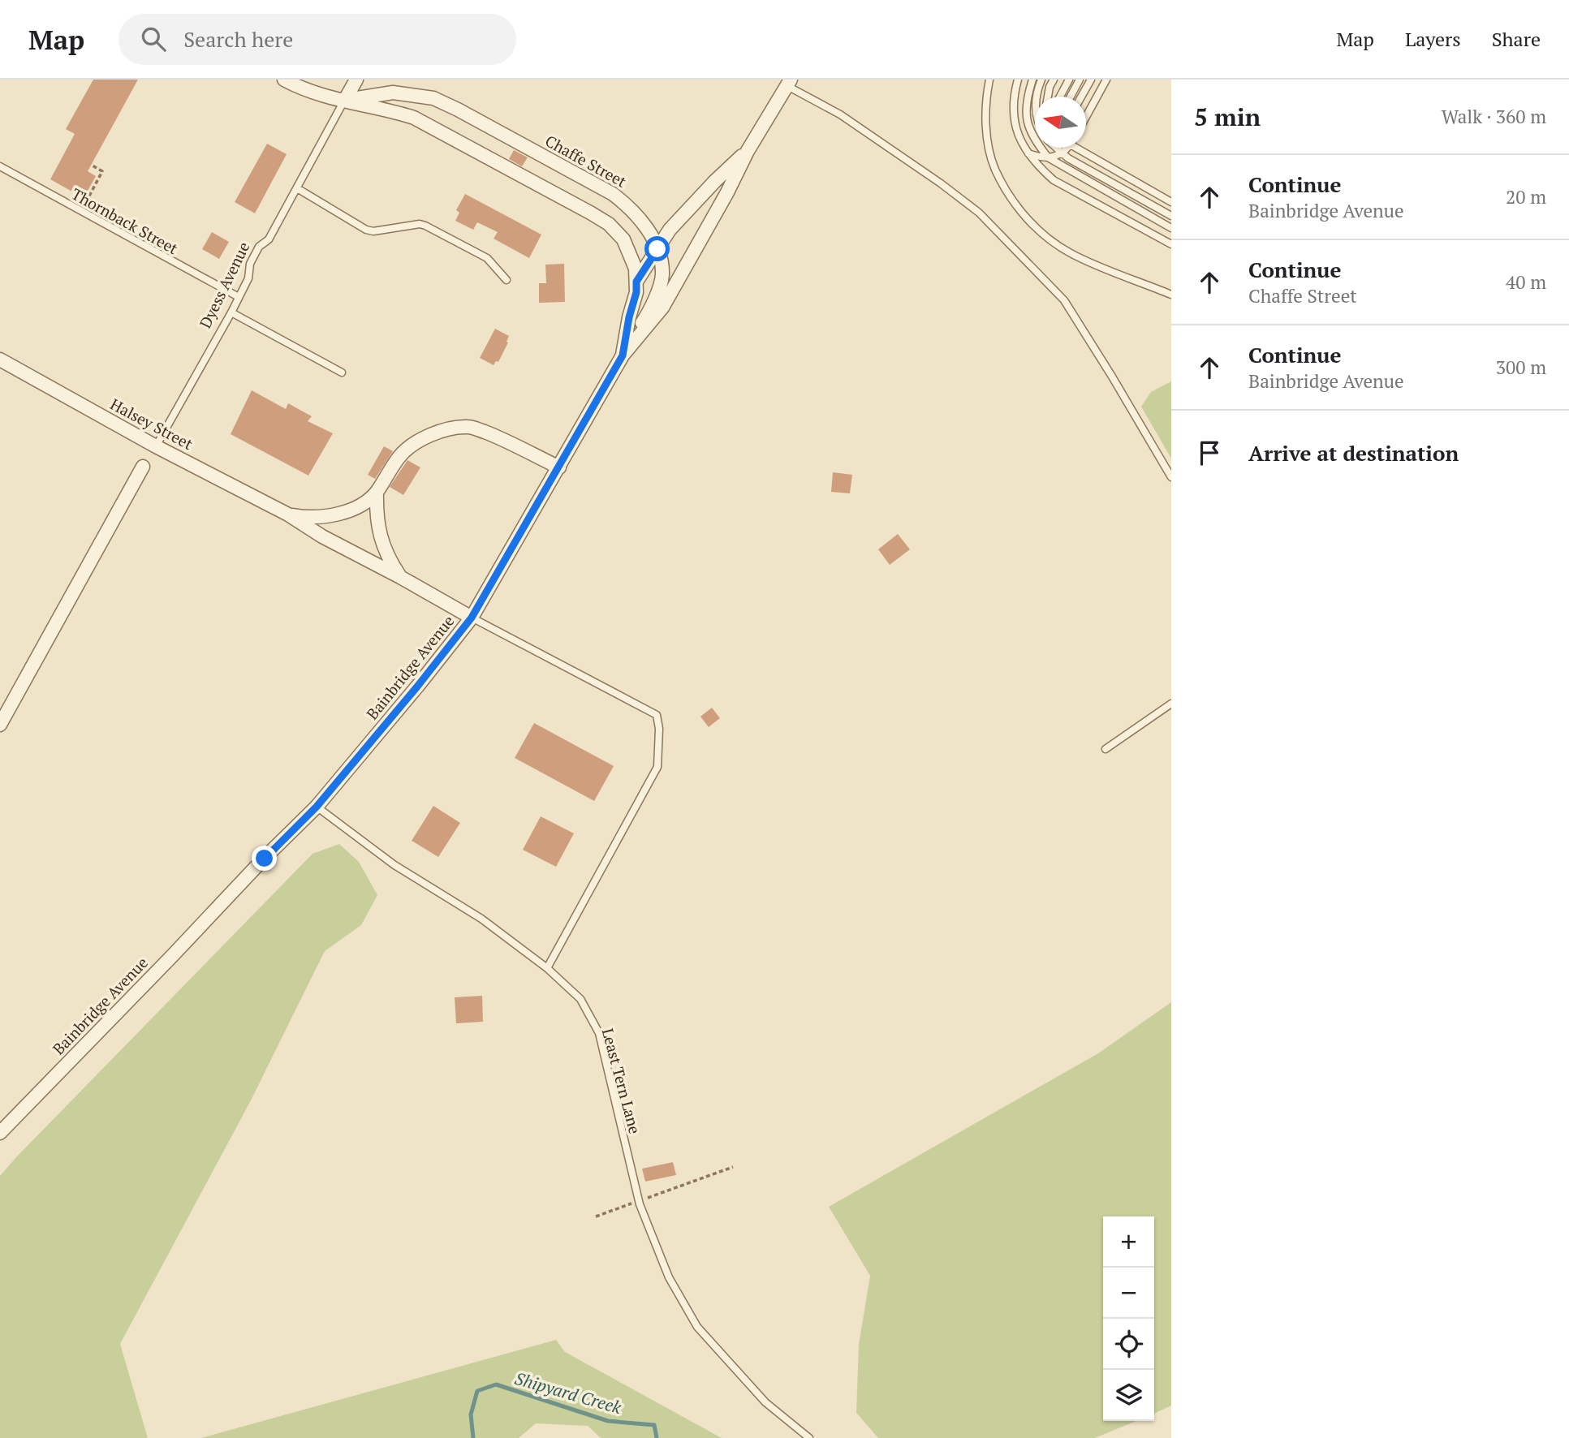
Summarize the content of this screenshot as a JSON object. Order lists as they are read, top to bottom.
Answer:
{
  "streets": {
    "street": [
      "Chaffe Street",
      "Dyess Avenue",
      "Halsey Street",
      "Bainbridge Avenue"
    ],
    "lane": ["Thornback Street", "Least Tern Lane"]
  },
  "crossings": [
    ["Chaffe Street", "Dyess Avenue"],
    ["Chaffe Street", "Bainbridge Avenue"],
    ["Thornback Street", "Dyess Avenue"],
    ["Dyess Avenue", "Halsey Street"],
    ["Halsey Street", "Bainbridge Avenue"],
    ["Bainbridge Avenue", "Least Tern Lane"]
  ],
  "water": ["Shipyard Creek"],
  "north": "left",
  "page": {
    "header": "Map",
    "search": "Search here",
    "nav": ["Map", "Layers", "Share"],
    "heading": ["5 min", "Walk · 360 m"],
    "list": [
      ["Continue", "Bainbridge Avenue", "20 m"],
      ["Continue", "Chaffe Street", "40 m"],
      ["Continue", "Bainbridge Avenue", "300 m"],
      "Arrive at destination"
    ],
    "map_buttons": ["+", "−"]
  }
}
